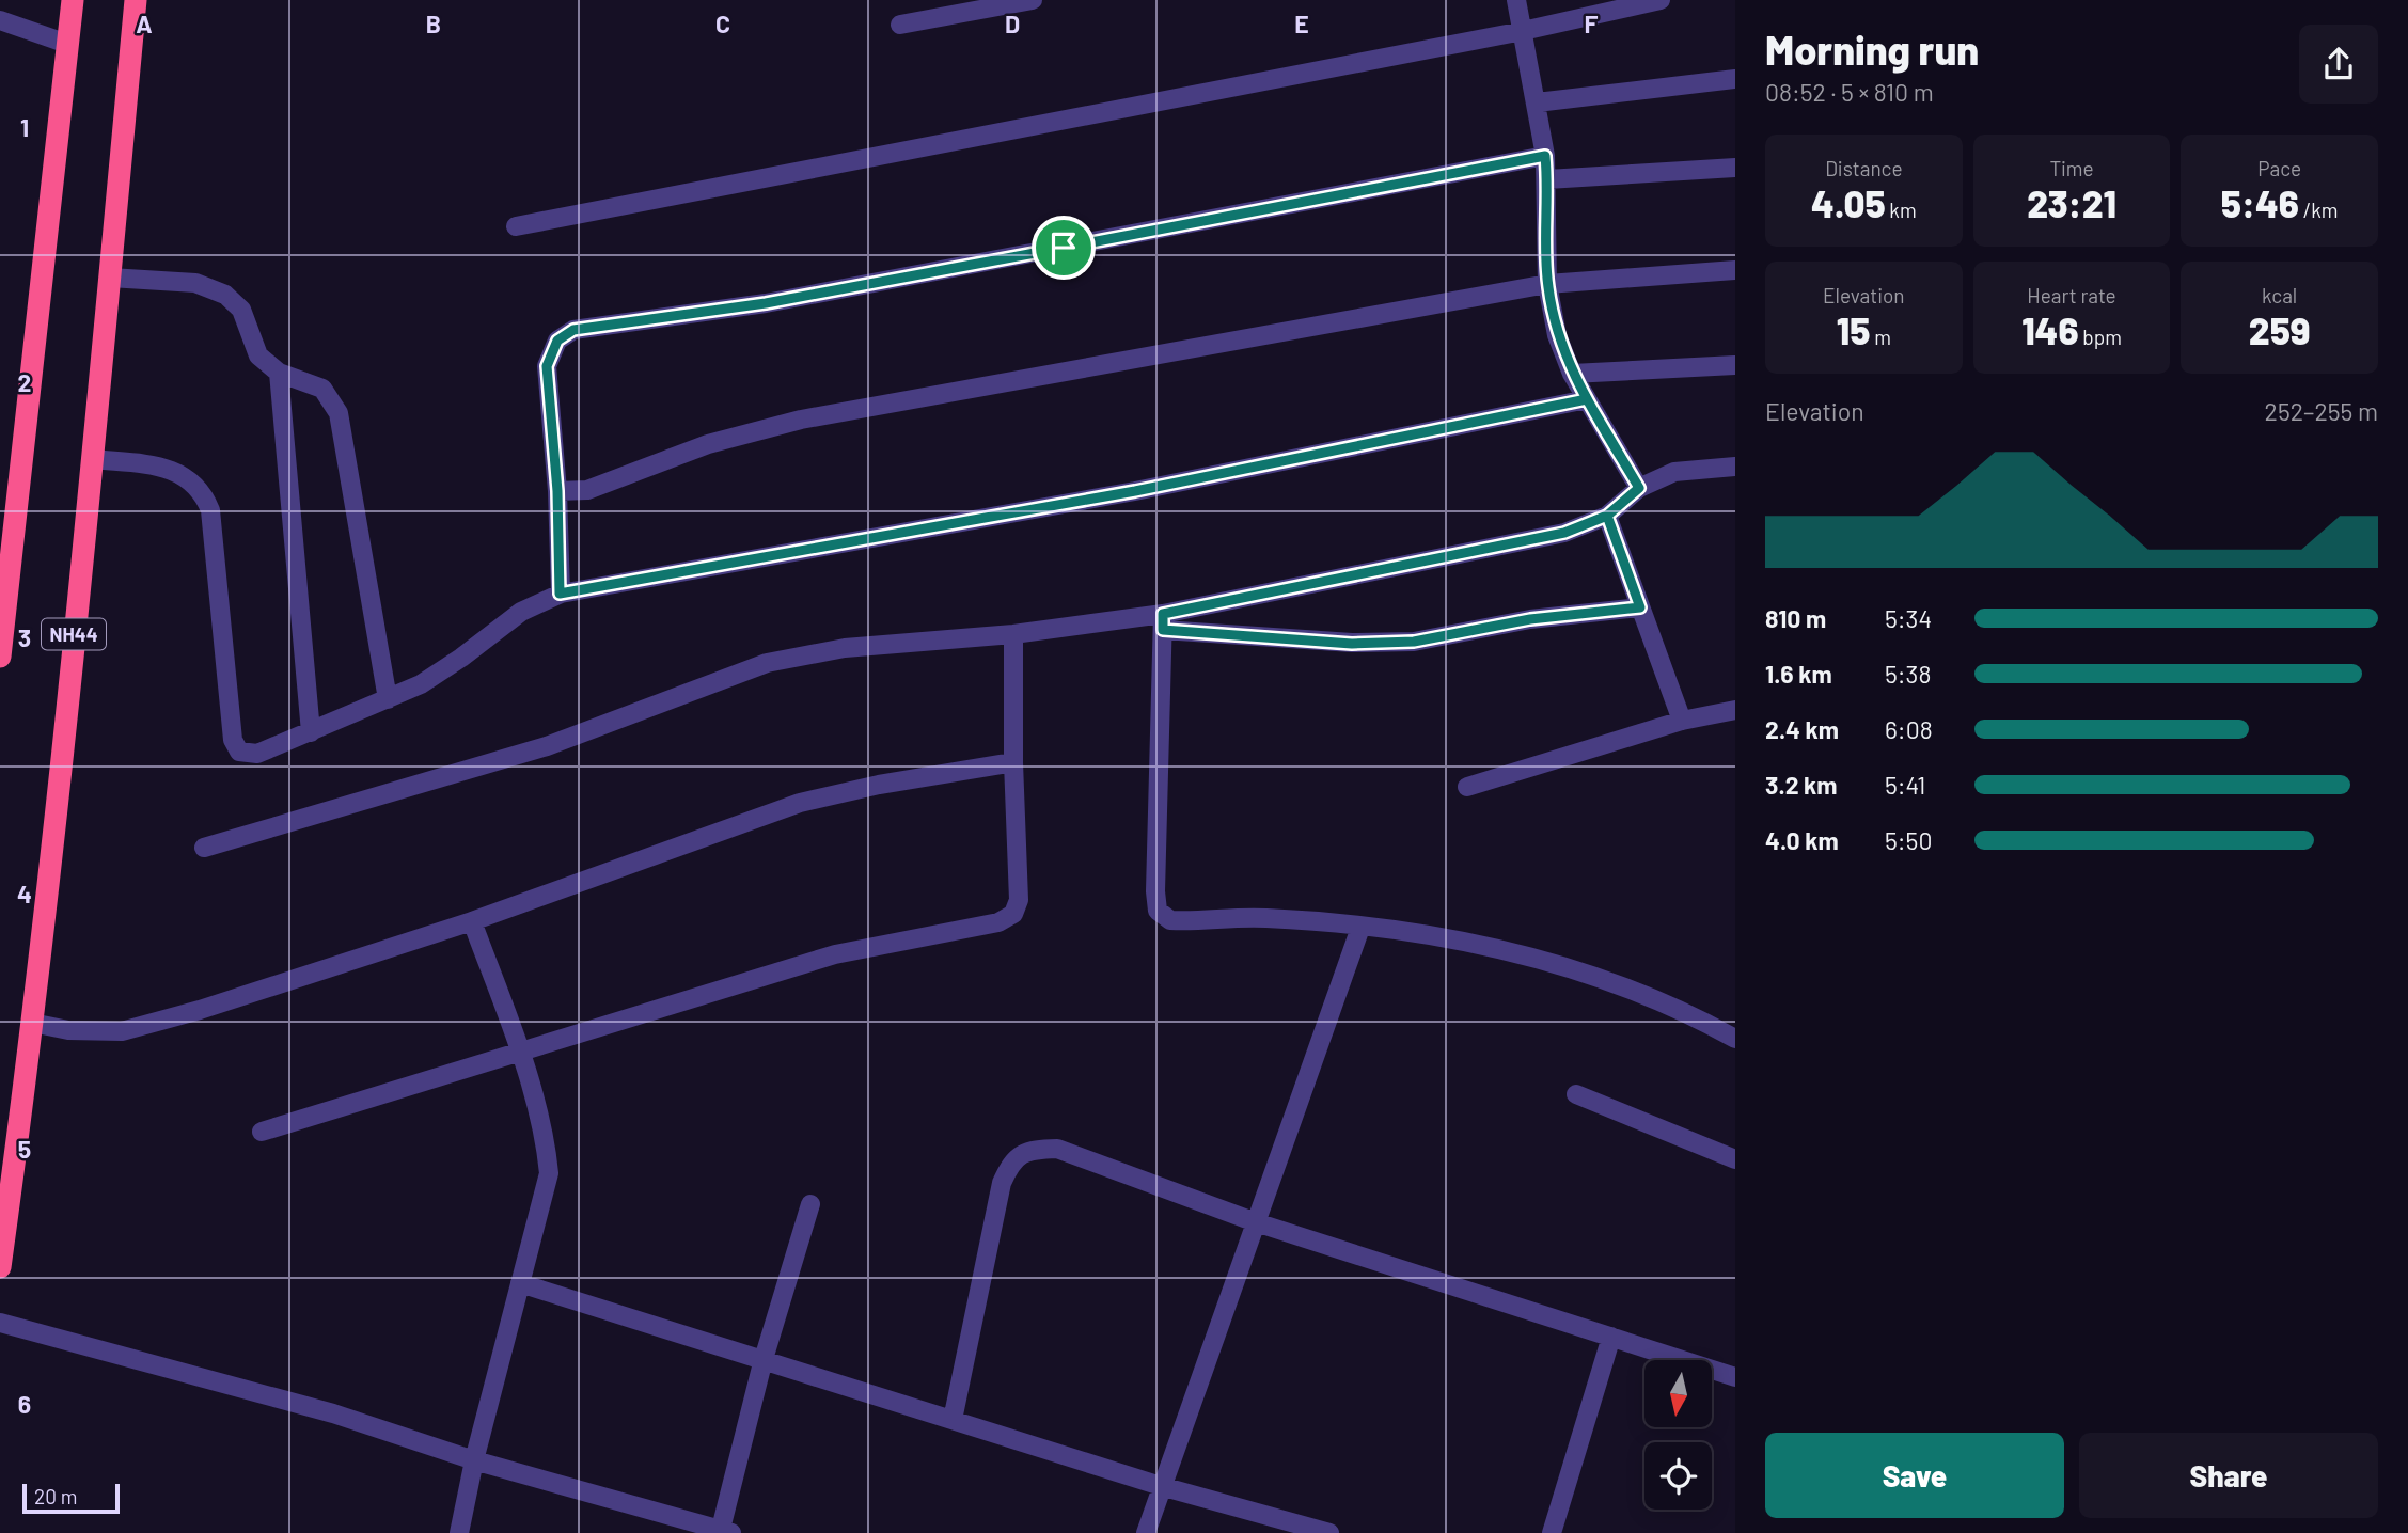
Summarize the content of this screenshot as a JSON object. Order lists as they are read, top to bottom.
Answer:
{
  "streets": {
    "highway": ["NH44"]
  },
  "scale_bar": "20 m",
  "north": "bottom",
  "page": {
    "heading": ["Morning run", "08:52 · 5 × 810 m"],
    "stats": [
      ["Distance", "4.05 km"],
      ["Time", "23:21"],
      ["Pace", "5:46 /km"],
      ["Elevation", "15 m"],
      ["Heart rate", "146 bpm"],
      ["kcal", "259"]
    ],
    "chart": ["Elevation", "252–255 m"],
    "list": [
      {
        "name": "810 m",
        "note": "5:34"
      },
      {
        "name": "1.6 km",
        "note": "5:38"
      },
      {
        "name": "2.4 km",
        "note": "6:08"
      },
      {
        "name": "3.2 km",
        "note": "5:41"
      },
      {
        "name": "4.0 km",
        "note": "5:50"
      }
    ],
    "buttons": ["Save", "Share"],
    "scale": "20 m"
  },
  "grid": {
    "columns": [
      "A",
      "B",
      "C",
      "D",
      "E",
      "F"
    ],
    "rows": [
      "1",
      "2",
      "3",
      "4",
      "5",
      "6"
    ]
  }
}
